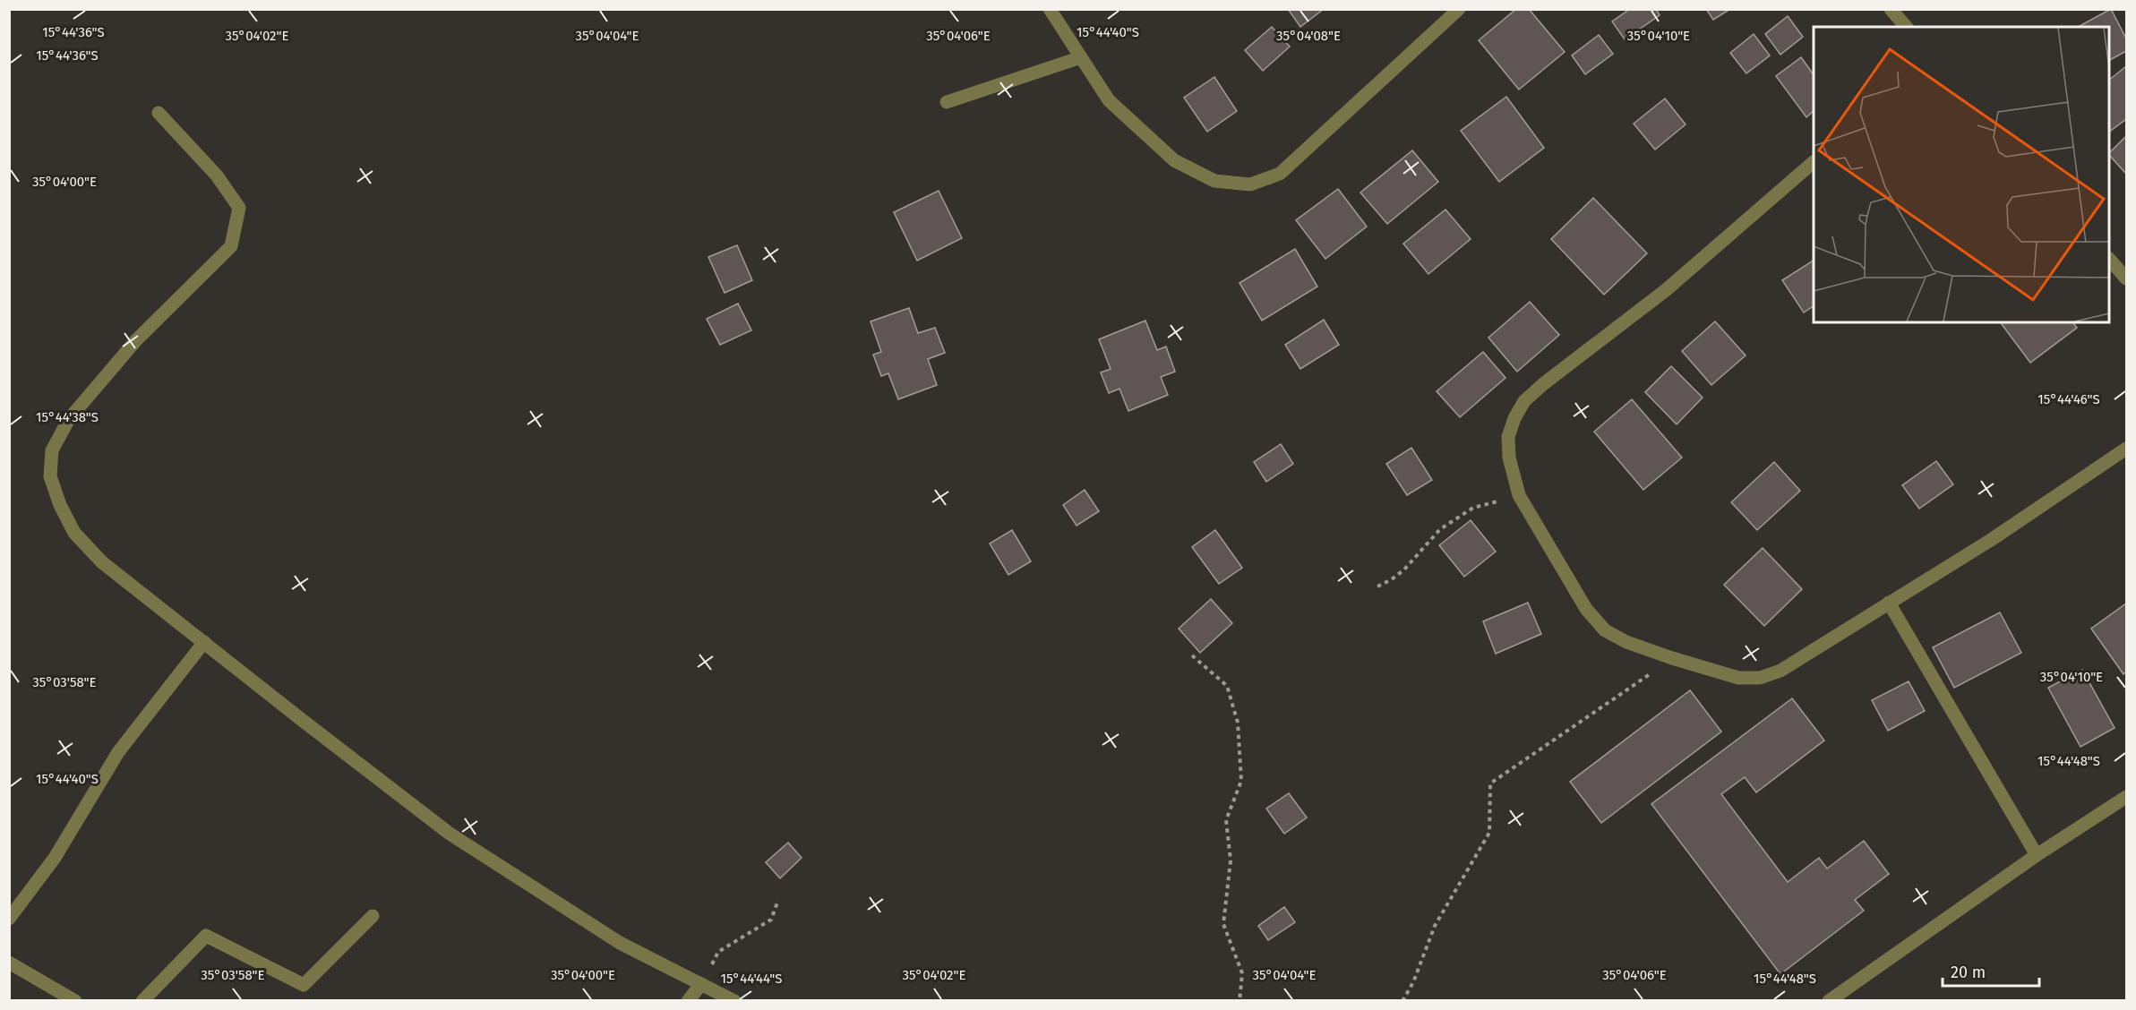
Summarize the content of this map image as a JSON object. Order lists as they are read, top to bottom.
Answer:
{
  "scale_bar": "20 m",
  "coordinates": [
    "15°44'36\"S",
    "15°44'40\"S",
    "35°04'02\"E",
    "35°04'06\"E",
    "35°04'04\"E",
    "35°04'08\"E",
    "35°04'10\"E",
    "35°04'00\"E",
    "15°44'46\"S",
    "15°44'38\"S",
    "35°03'58\"E",
    "15°44'48\"S",
    "15°44'44\"S"
  ]
}
